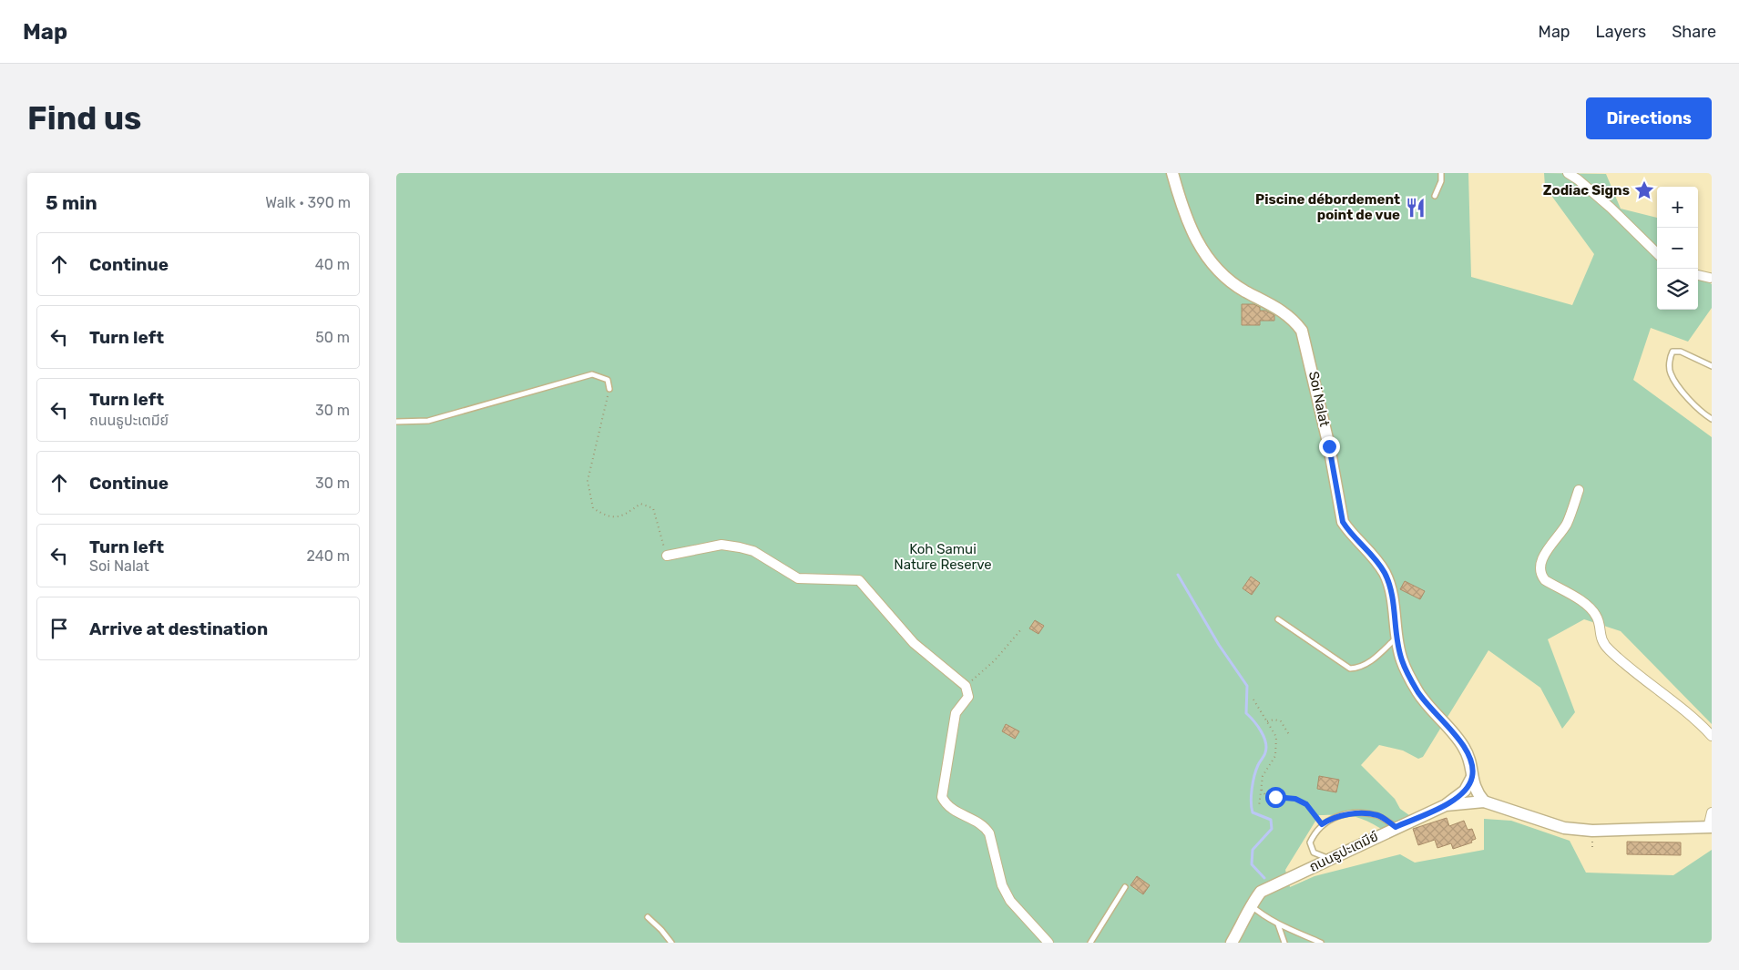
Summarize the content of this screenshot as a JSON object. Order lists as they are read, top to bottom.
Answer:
{
  "streets": {
    "street": ["Soi Nalat", "ถนนธูปะเตมีย์"]
  },
  "parks": ["Koh Samui Nature Reserve"],
  "places": {
    "place": ["Zodiac Signs"],
    "restaurant": ["Piscine débordement point de vue"]
  },
  "page": {
    "header": "Map",
    "nav": ["Map", "Layers", "Share"],
    "buttons": "Directions",
    "title": "Find us",
    "heading": ["5 min", "Walk · 390 m"],
    "map_buttons": ["+", "−"],
    "list": [
      ["Continue", "40 m"],
      ["Turn left", "50 m"],
      ["Turn left", "ถนนธูปะเตมีย์", "30 m"],
      ["Continue", "30 m"],
      ["Turn left", "Soi Nalat", "240 m"],
      "Arrive at destination"
    ]
  }
}
